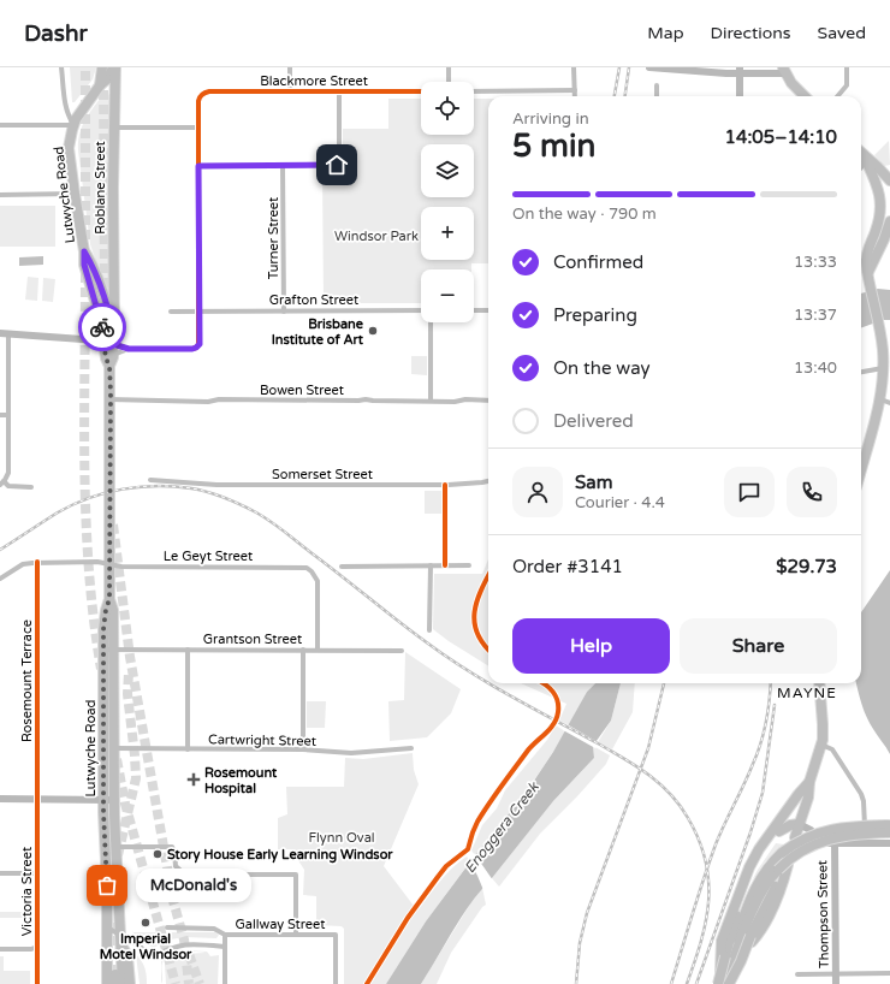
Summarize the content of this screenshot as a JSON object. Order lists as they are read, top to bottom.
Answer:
{
  "streets": {
    "highway": ["Roblane Street", "Lutwyche Road"],
    "street": [
      "Blackmore Street",
      "Turner Street",
      "Grafton Street",
      "Bowen Street",
      "Somerset Street",
      "Le Geyt Street",
      "Grantson Street",
      "Rosemount Terrace",
      "Cartwright Street",
      "Victoria Street",
      "Thompson Street",
      "Gallway Street"
    ]
  },
  "crossings": [
    ["Roblane Street", "Lutwyche Road"],
    ["Lutwyche Road", "Bowen Street"],
    ["Lutwyche Road", "Le Geyt Street"],
    ["Lutwyche Road", "Grantson Street"],
    ["Lutwyche Road", "Cartwright Street"],
    ["Turner Street", "Grafton Street"],
    ["Le Geyt Street", "Grantson Street"],
    ["Le Geyt Street", "Rosemount Terrace"],
    ["Rosemount Terrace", "Victoria Street"]
  ],
  "districts": ["MAYNE"],
  "water": ["Enoggera Creek"],
  "parks": ["Windsor Park", "Flynn Oval"],
  "places": {
    "other": [
      "Brisbane Institute of Art",
      "Story House Early Learning Windsor",
      "McDonald's",
      "Imperial Motel Windsor"
    ],
    "health": ["Rosemount Hospital"]
  },
  "page": {
    "header": "Dashr",
    "nav": ["Map", "Directions", "Saved"],
    "map_buttons": ["+", "−"],
    "heading": ["5 min", "Arriving in", "14:05–14:10"],
    "panel": [
      "Sam",
      "Courier · 4.4",
      "Order #3141",
      "$29.73"
    ],
    "bar": "On the way · 790 m",
    "list": [
      ["Confirmed", "13:33"],
      ["Preparing", "13:37"],
      ["On the way", "13:40"],
      "Delivered"
    ],
    "buttons": ["Help", "Share"],
    "bubble": "McDonald's"
  }
}
